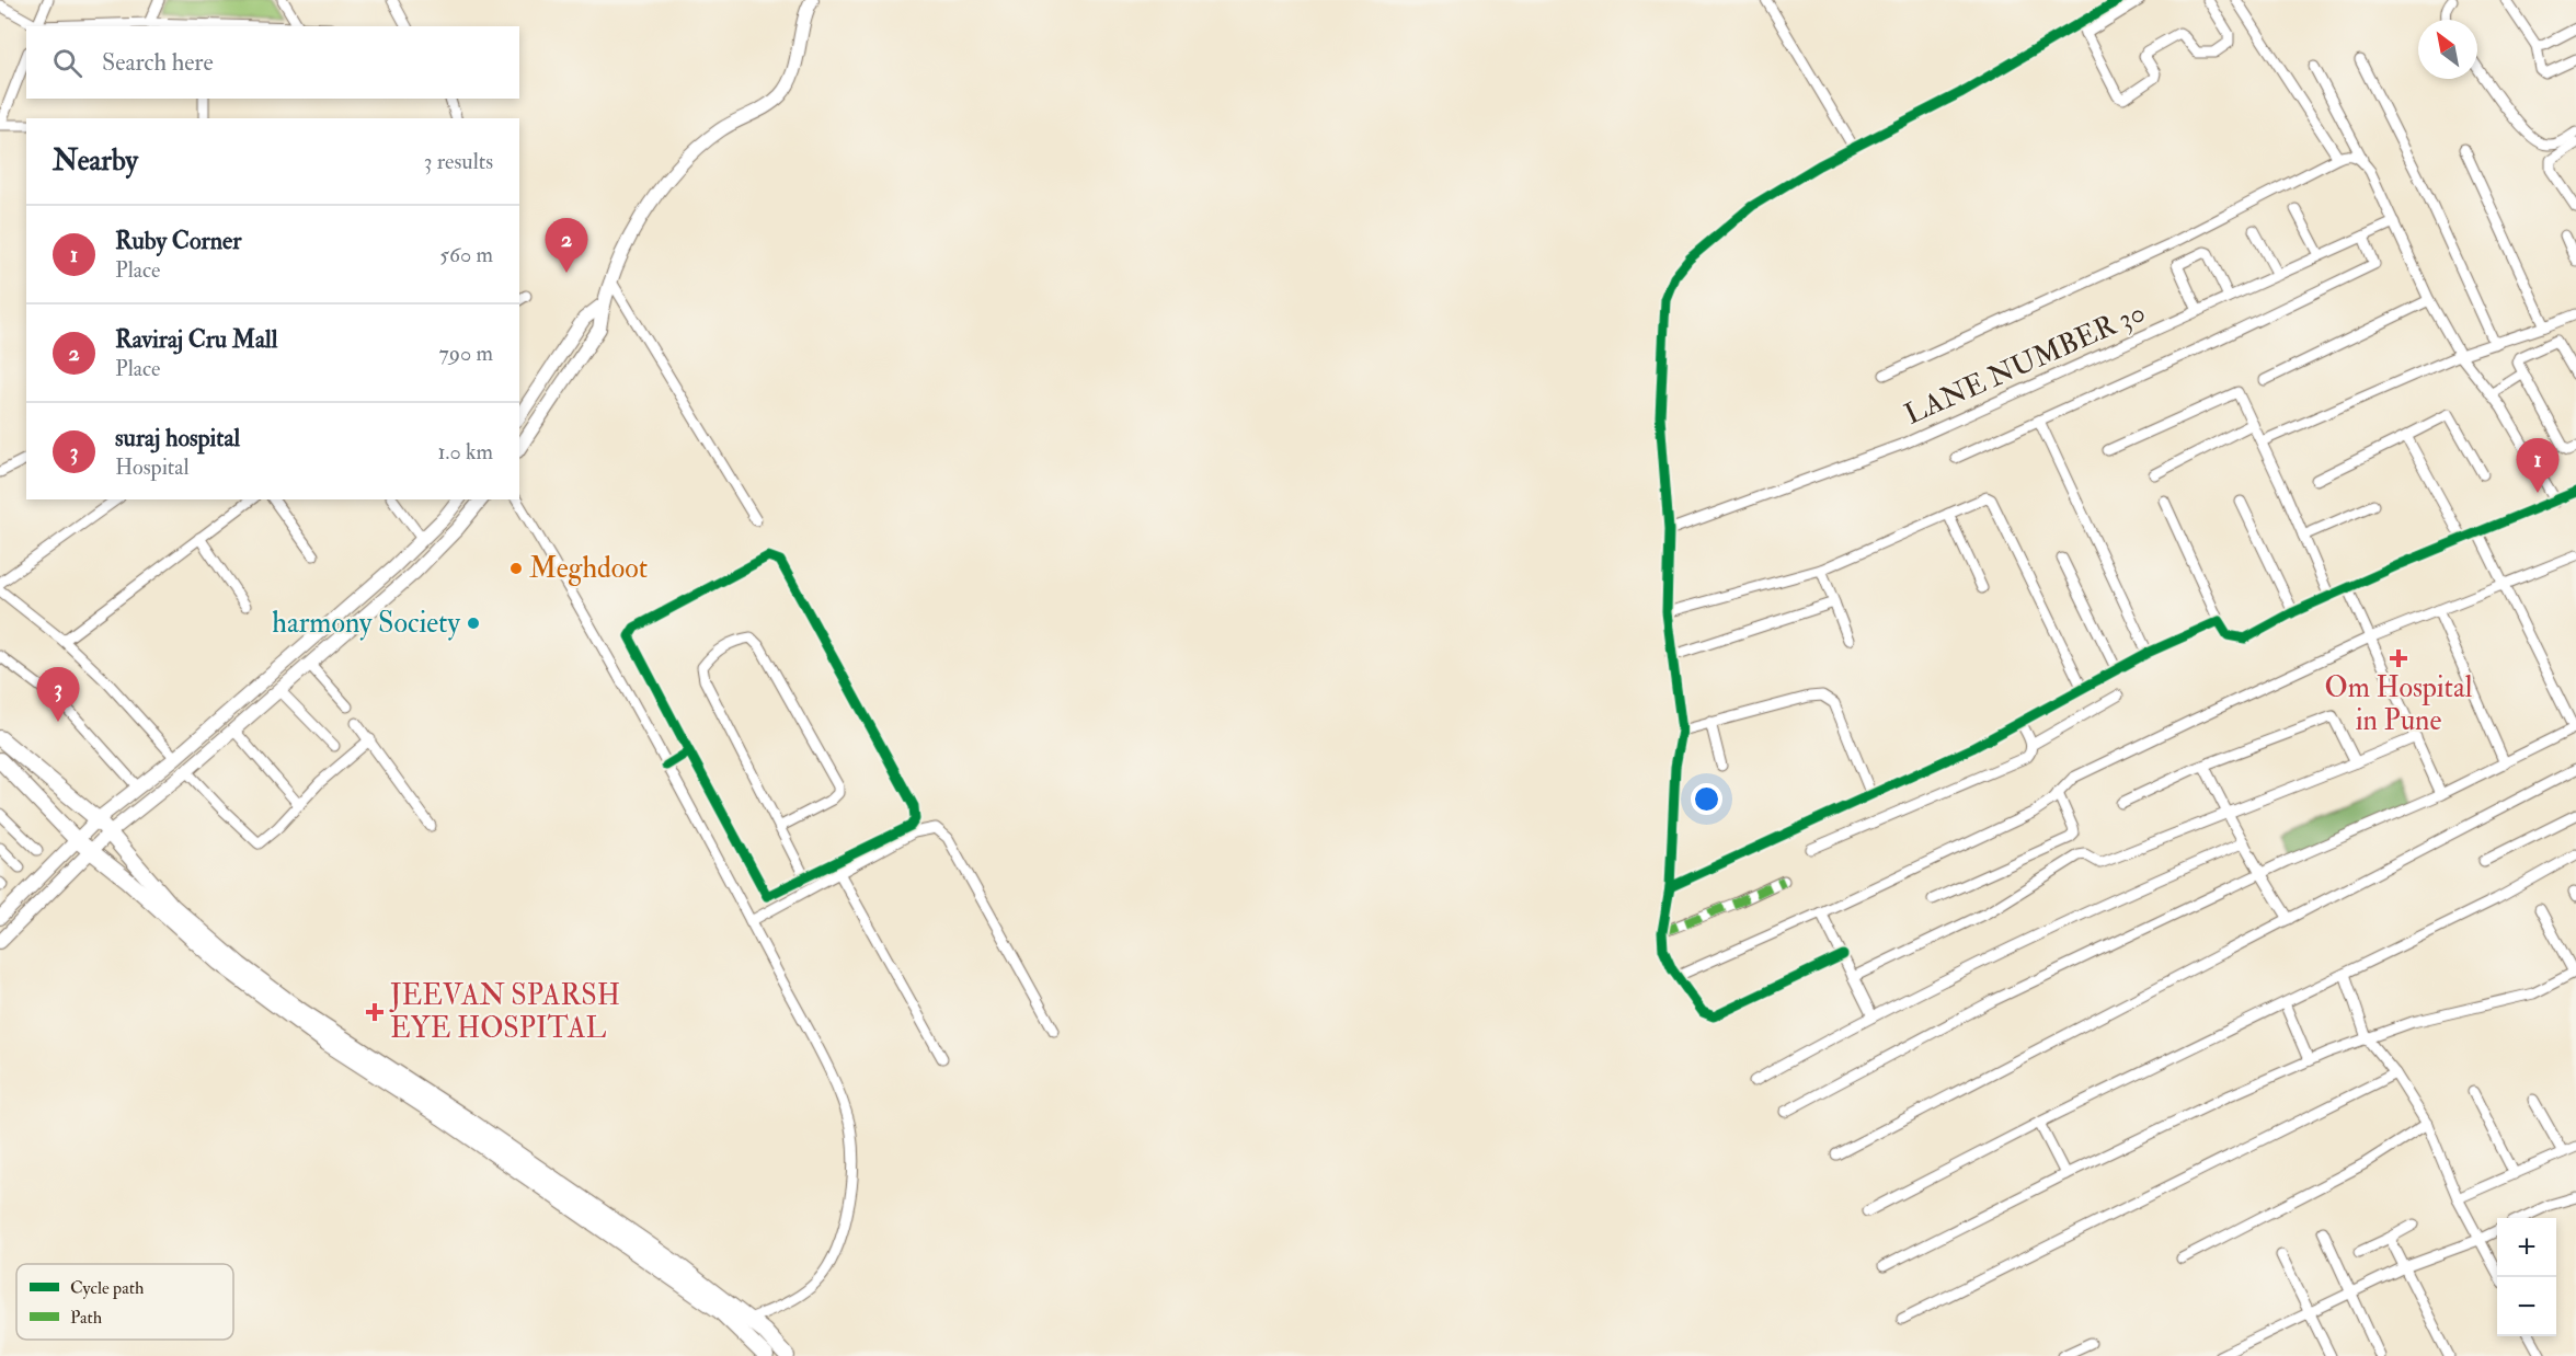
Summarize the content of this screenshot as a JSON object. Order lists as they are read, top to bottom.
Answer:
{
  "streets": {
    "street": ["LANE NUMBER 30"]
  },
  "places": {
    "other": ["Meghdoot", "harmony Society"],
    "health": ["Om Hospital in Pune", "JEEVAN SPARSH EYE HOSPITAL"]
  },
  "legend": ["Cycle path", "Path"],
  "north": "top left",
  "page": {
    "search": "Search here",
    "heading": ["Nearby", "3 results"],
    "list": [
      {
        "mark": "1",
        "name": "Ruby Corner",
        "note": "Place",
        "value": "560 m"
      },
      {
        "mark": "2",
        "name": "Raviraj Cru Mall",
        "note": "Place",
        "value": "790 m"
      },
      {
        "mark": "3",
        "name": "suraj hospital",
        "note": "Hospital",
        "value": "1.0 km"
      }
    ],
    "pins": ["2", "1", "3"],
    "map_buttons": ["+", "−"]
  }
}
